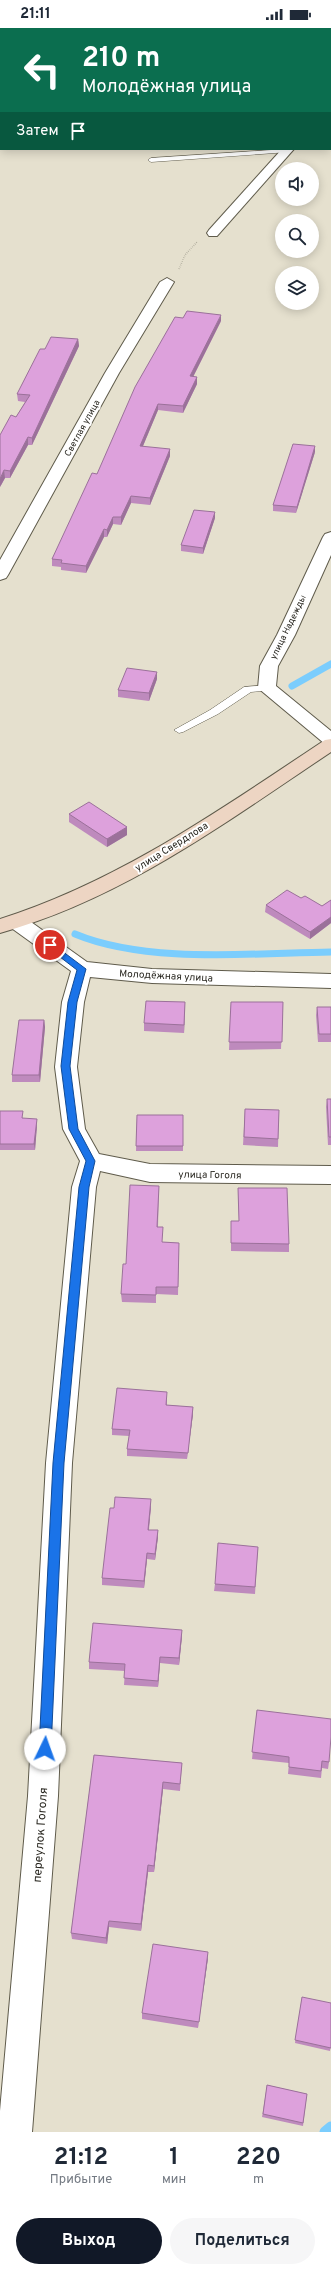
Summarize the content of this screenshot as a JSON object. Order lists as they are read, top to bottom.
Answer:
{
  "streets": {
    "street": [
      "Светлая улица",
      "улица Надежды",
      "улица Свердлова",
      "Молодёжная улица",
      "улица Гоголя",
      "переулок Гоголя"
    ]
  },
  "crossings": [
    ["улица Гоголя", "переулок Гоголя"]
  ],
  "page": {
    "status": "21:11",
    "turn": ["210 m", "Молодёжная улица"],
    "then": "Затем",
    "eta": [
      "21:12",
      "Прибытие",
      "1",
      "мин",
      "220",
      "m"
    ],
    "buttons": ["Выход", "Поделиться"]
  }
}
